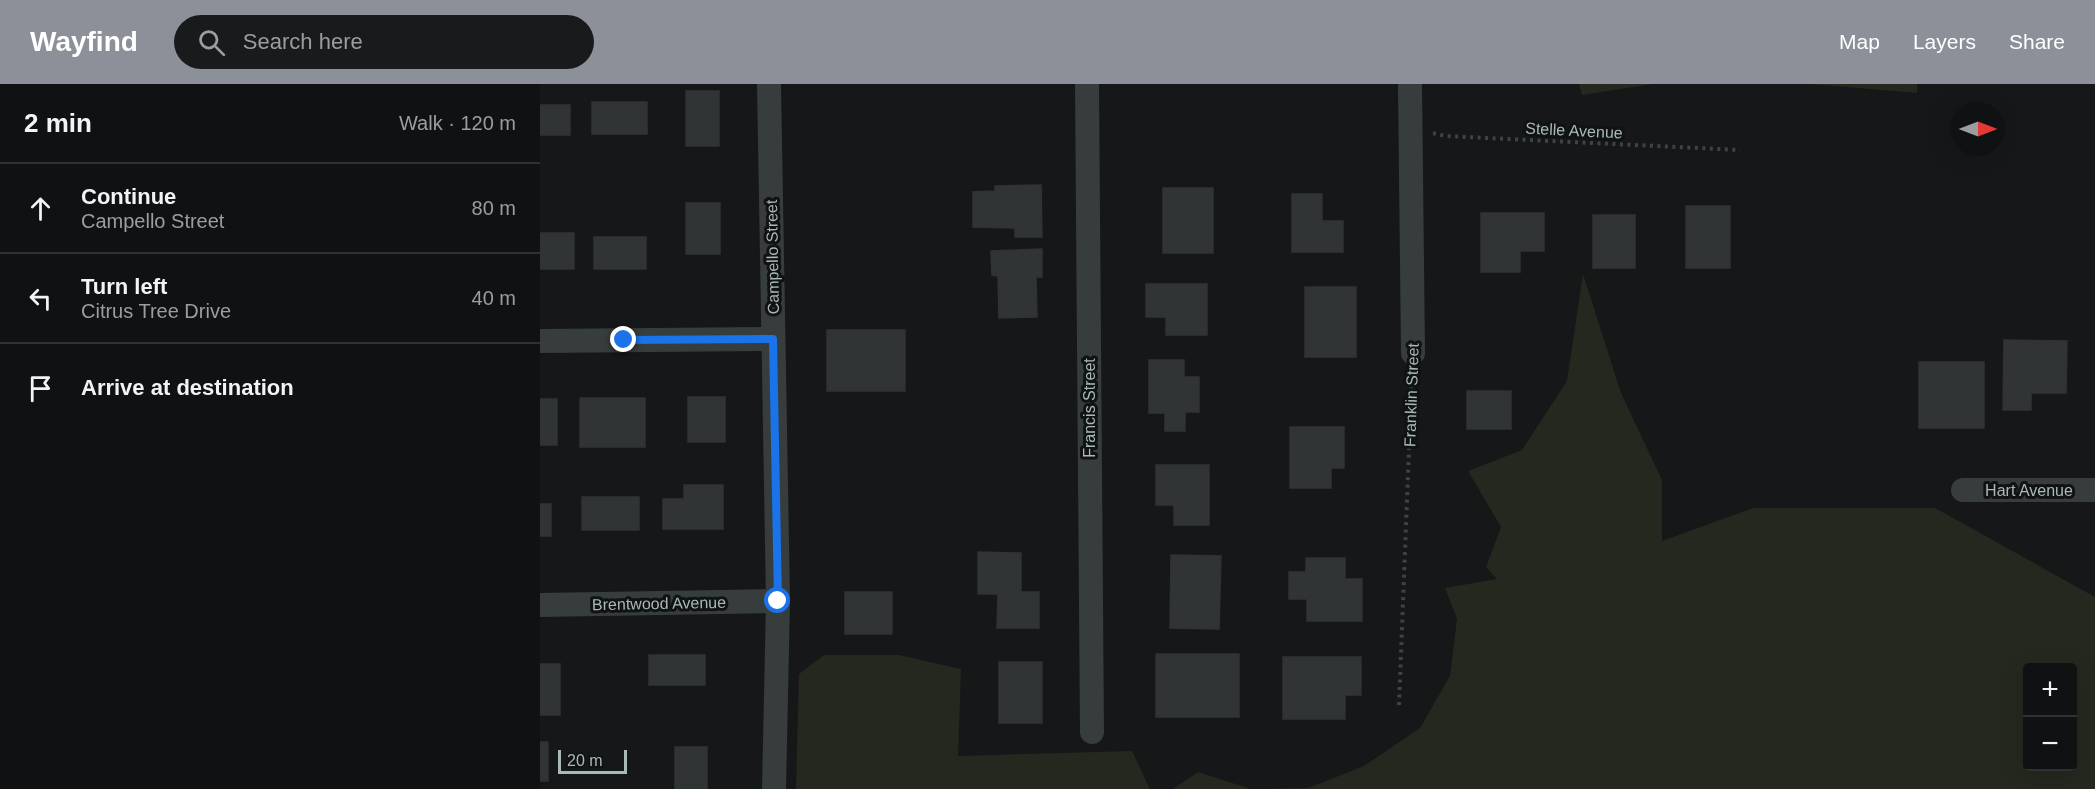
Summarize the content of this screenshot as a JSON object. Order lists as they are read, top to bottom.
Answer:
{
  "streets": {
    "street": [
      "Campello Street",
      "Franklin Street",
      "Francis Street",
      "Hart Avenue",
      "Brentwood Avenue"
    ],
    "path": ["Stelle Avenue"]
  },
  "crossings": [
    ["Stelle Avenue", "Franklin Street"],
    ["Campello Street", "Brentwood Avenue"]
  ],
  "scale_bar": "20 m",
  "north": "right",
  "page": {
    "header": "Wayfind",
    "search": "Search here",
    "nav": ["Map", "Layers", "Share"],
    "heading": ["2 min", "Walk · 120 m"],
    "list": [
      ["Continue", "Campello Street", "80 m"],
      ["Turn left", "Citrus Tree Drive", "40 m"],
      "Arrive at destination"
    ],
    "map_buttons": ["+", "−"],
    "scale": "20 m"
  }
}
